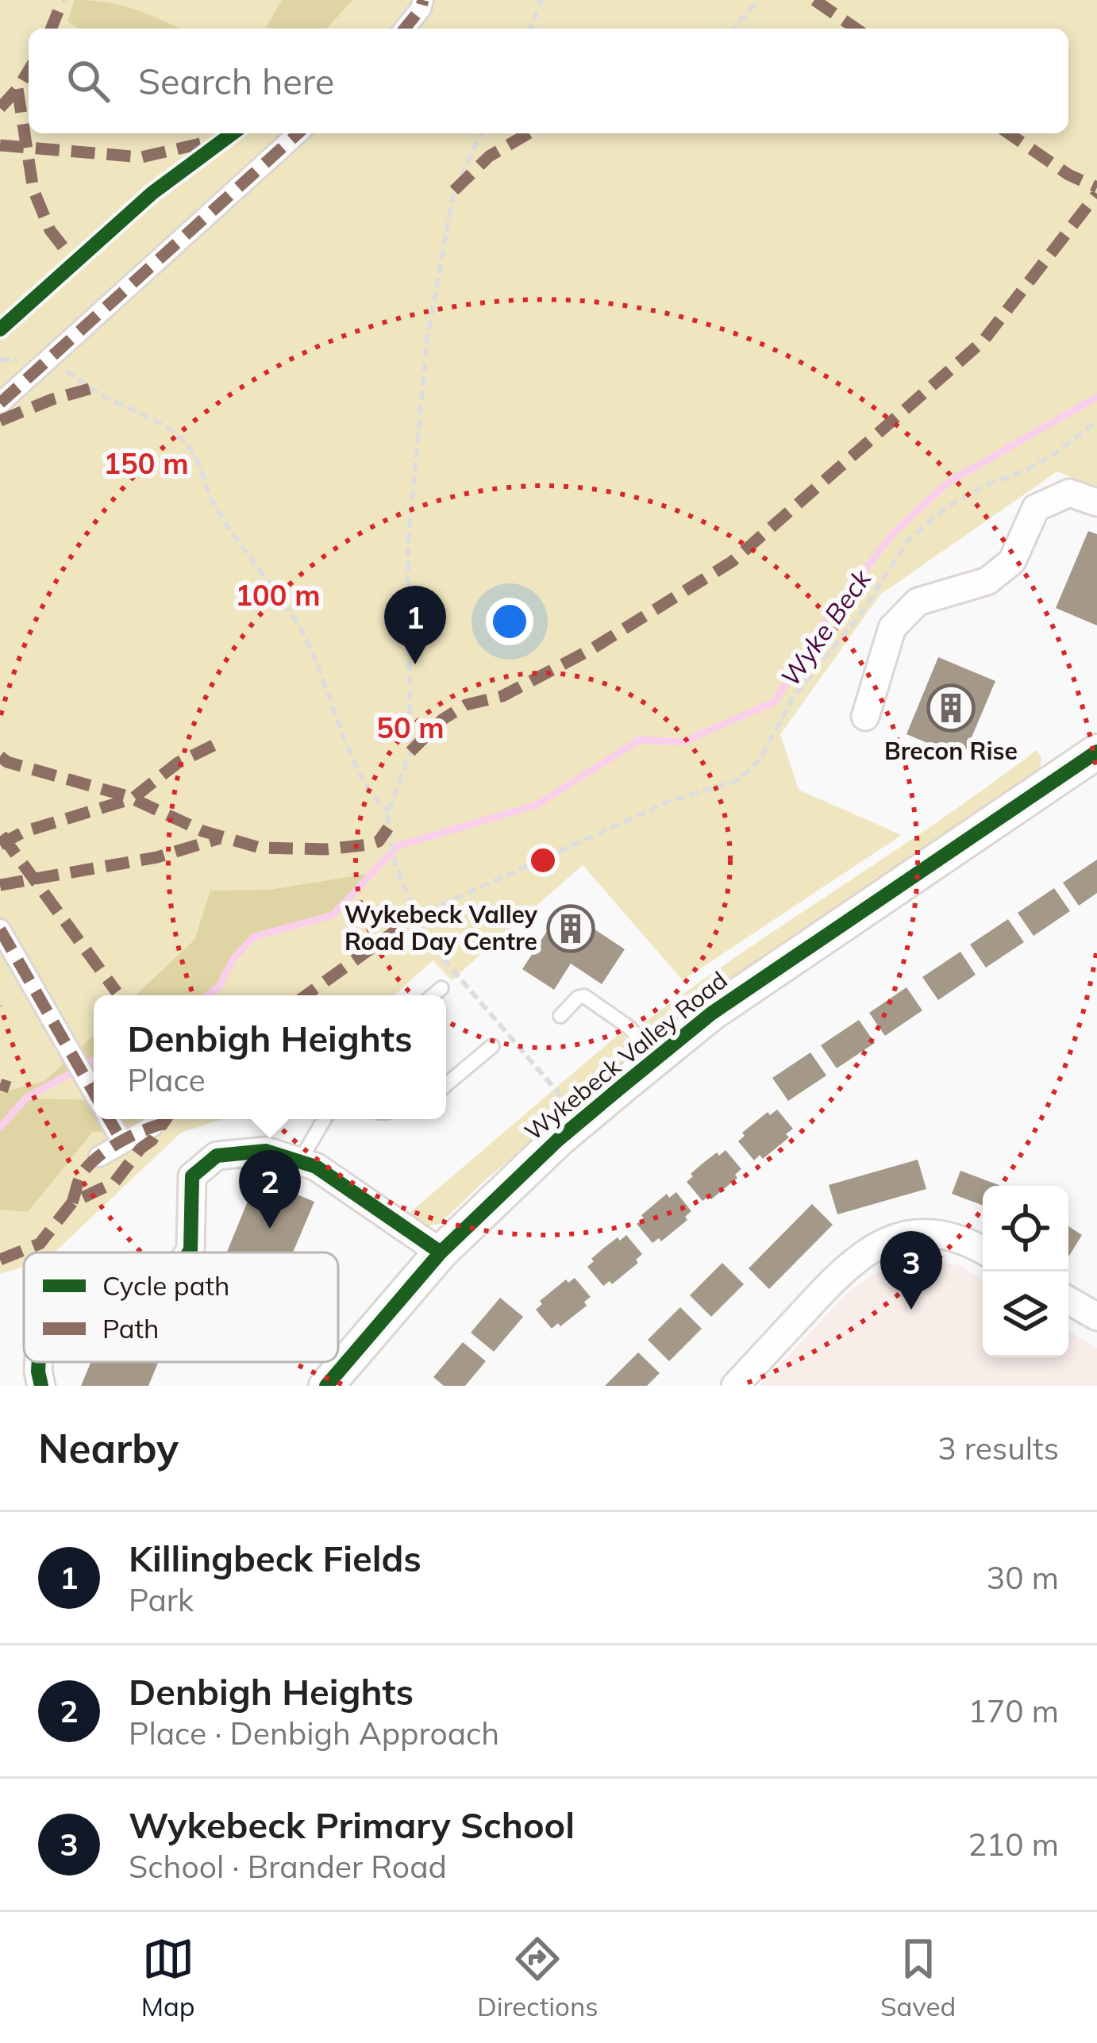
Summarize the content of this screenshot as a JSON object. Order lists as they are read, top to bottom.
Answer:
{
  "streets": {
    "street": ["Wykebeck Valley Road"]
  },
  "water": ["Wyke Beck"],
  "places": {
    "building": ["Brecon Rise", "Wykebeck Valley Road Day Centre"]
  },
  "legend": ["Cycle path", "Path"],
  "page": {
    "search": "Search here",
    "pins": ["1", "2", "3"],
    "popup": ["Denbigh Heights", "Place"],
    "heading": ["Nearby", "3 results"],
    "list": [
      {
        "mark": "1",
        "name": "Killingbeck Fields",
        "note": "Park",
        "value": "30 m"
      },
      {
        "mark": "2",
        "name": "Denbigh Heights",
        "note": "Place · Denbigh Approach",
        "value": "170 m"
      },
      {
        "mark": "3",
        "name": "Wykebeck Primary School",
        "note": "School · Brander Road",
        "value": "210 m"
      }
    ],
    "nav": ["Map", "Directions", "Saved"]
  },
  "rings": ["150 m", "100 m", "50 m"]
}
